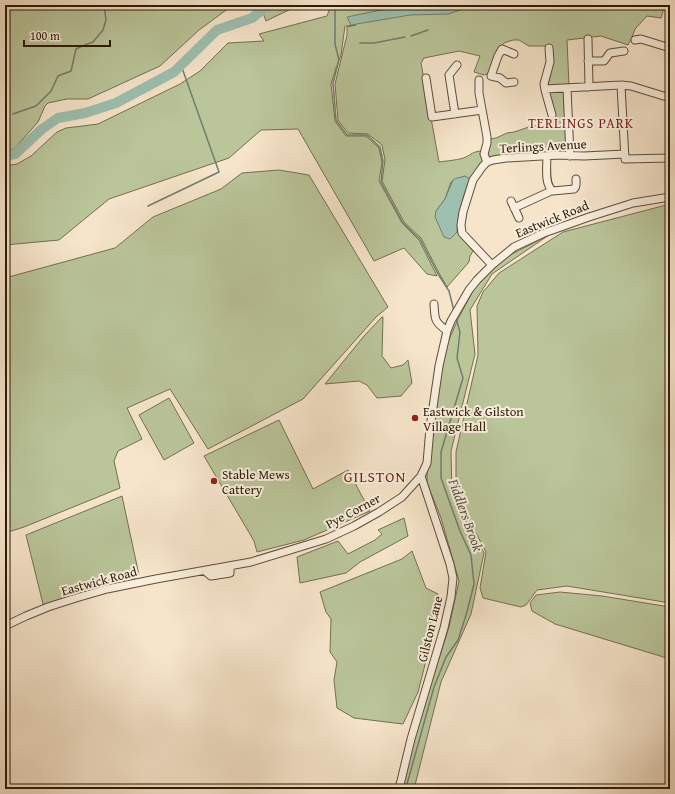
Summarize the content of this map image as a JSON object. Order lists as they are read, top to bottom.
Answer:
{
  "streets": {
    "street": [
      "Terlings Avenue",
      "Eastwick Road",
      "Pye Corner",
      "Gilston Lane"
    ]
  },
  "crossings": [
    ["Terlings Avenue", "Eastwick Road"],
    ["Eastwick Road", "Pye Corner"],
    ["Pye Corner", "Gilston Lane"]
  ],
  "districts": ["TERLINGS PARK", "GILSTON"],
  "water": ["Fiddlers Brook"],
  "places": ["Eastwick & Gilston Village Hall", "Stable Mews Cattery"],
  "scale_bar": "100 m"
}
